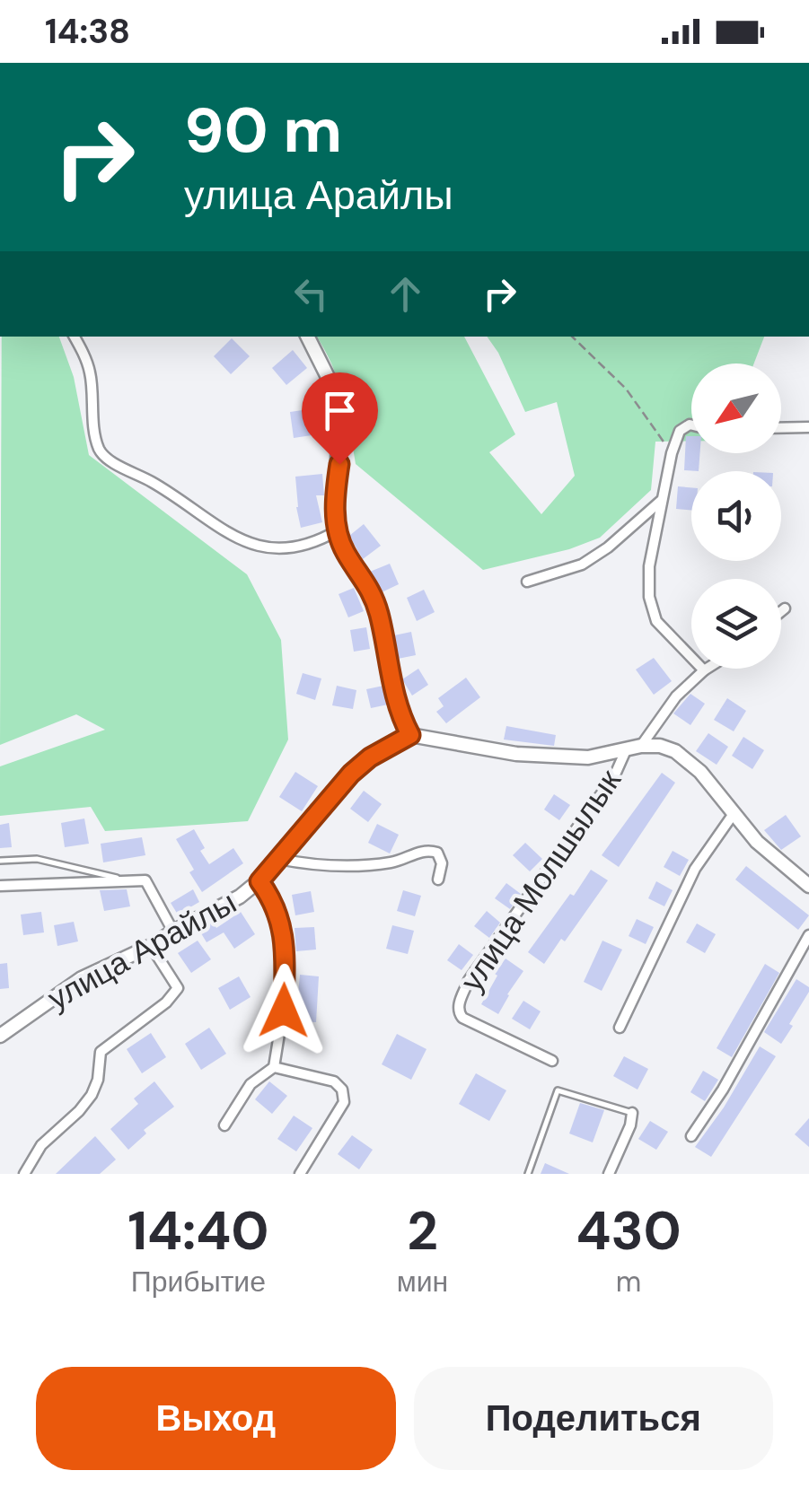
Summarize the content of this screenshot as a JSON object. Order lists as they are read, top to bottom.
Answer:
{
  "streets": {
    "street": ["улица Молшылык", "улица Арайлы"]
  },
  "north": "bottom left",
  "page": {
    "status": "14:38",
    "turn": ["90 m", "улица Арайлы"],
    "eta": [
      "14:40",
      "Прибытие",
      "2",
      "мин",
      "430",
      "m"
    ],
    "buttons": ["Выход", "Поделиться"]
  }
}
